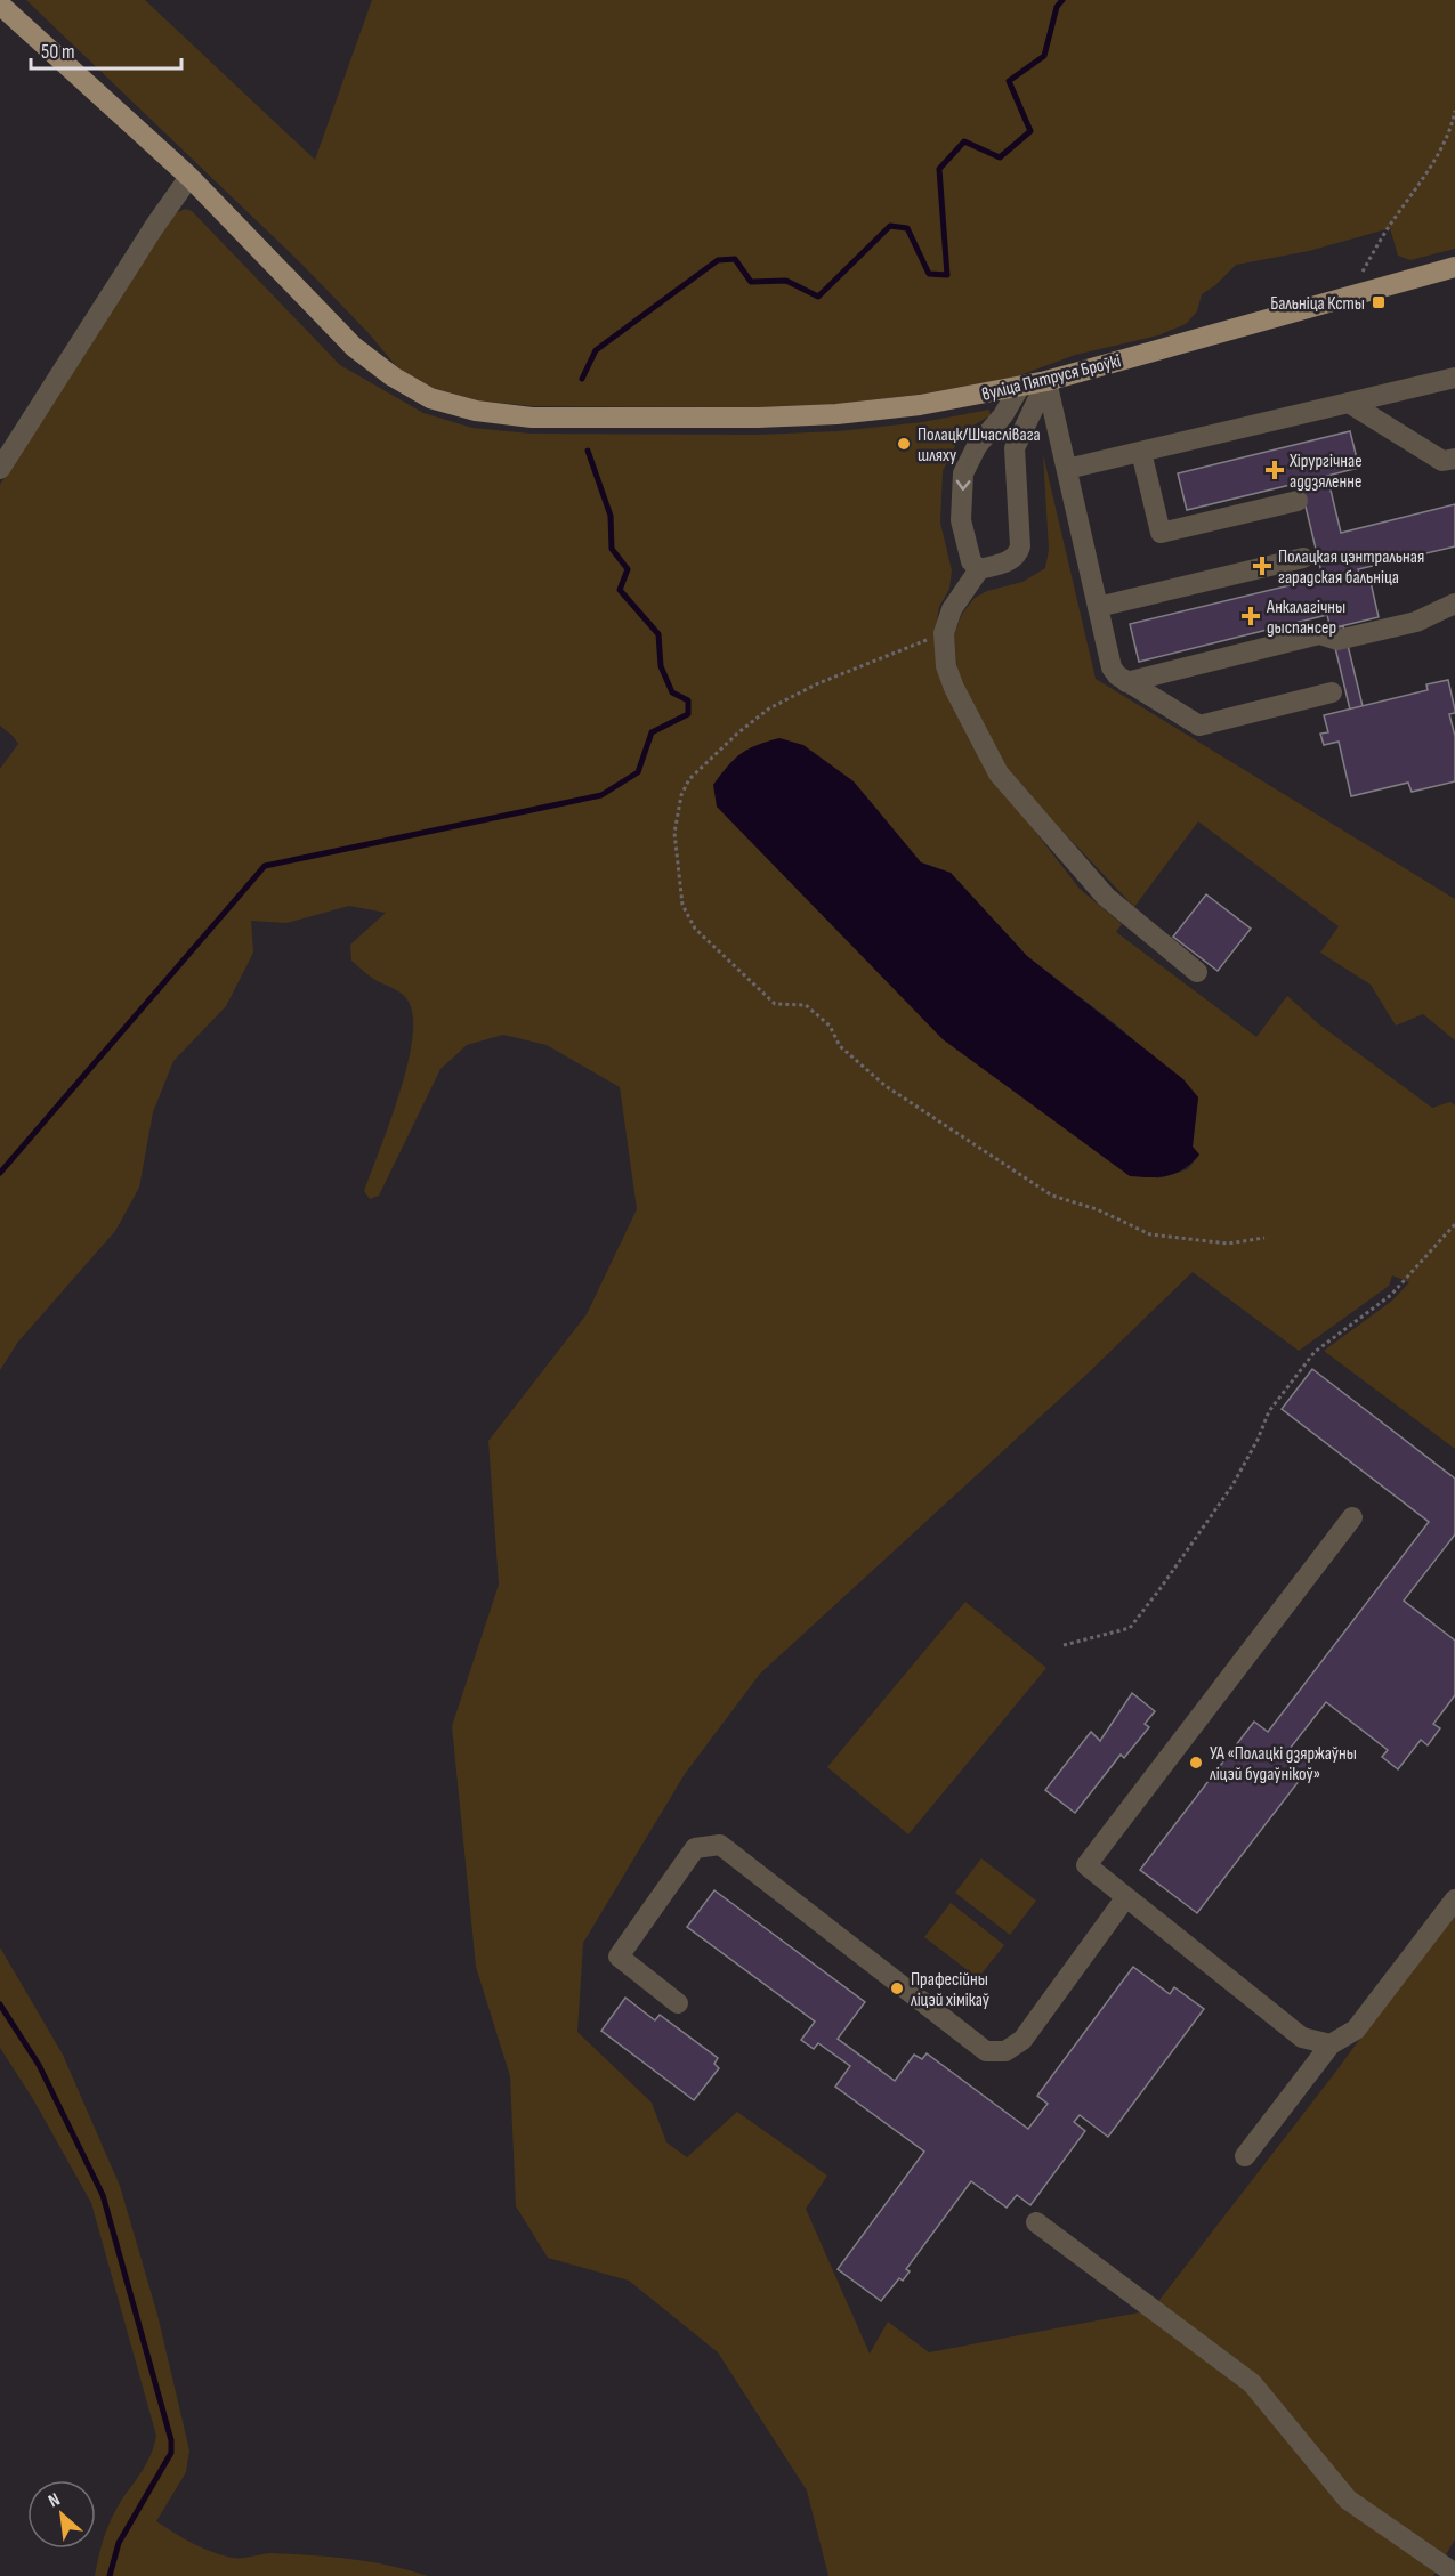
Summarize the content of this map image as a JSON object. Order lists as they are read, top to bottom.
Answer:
{
  "streets": {
    "main road": ["вуліца Пятруся Броўкі"]
  },
  "places": {
    "transit": ["Бальніца Ксты"],
    "other": ["Полацк/Шчаслівага шляху", "УА «Полацкі дзяржаўны ліцэй будаўнікоў»", "Прафесійны ліцэй хімікаў"],
    "health": ["Хірургічнае аддзяленне", "Полацкая цэнтральная гарадская бальніца", "Анкалагічны дыспансер"]
  },
  "scale_bar": "50 m",
  "north": "top left"
}
